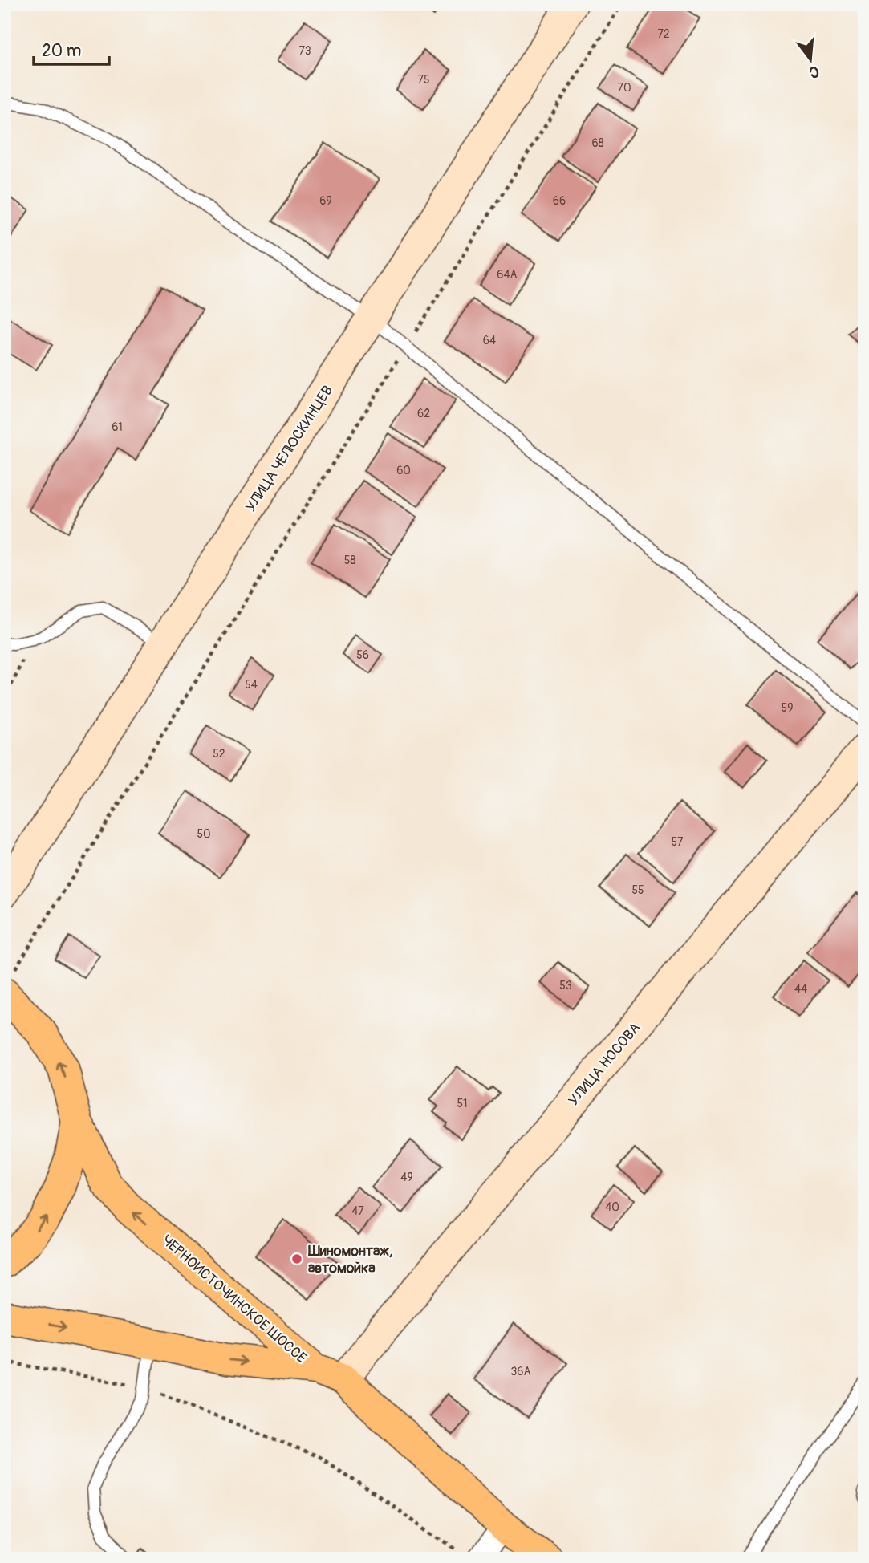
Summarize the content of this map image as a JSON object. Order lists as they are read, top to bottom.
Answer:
{
  "streets": {
    "main road": ["ЧЕРНОИСТОЧИНСКОЕ ШОССЕ"],
    "street": ["УЛИЦА ЧЕЛЮСКИНЦЕВ", "УЛИЦА НОСОВА"]
  },
  "crossings": [
    ["УЛИЦА НОСОВА", "ЧЕРНОИСТОЧИНСКОЕ ШОССЕ"]
  ],
  "one_way": ["ЧЕРНОИСТОЧИНСКОЕ ШОССЕ"],
  "places": ["Шиномонтаж, автомойка"],
  "house_numbers": [
    "72",
    "73",
    "75",
    "70",
    "68",
    "69",
    "66",
    "64А",
    "64",
    "62",
    "61",
    "60",
    "58",
    "56",
    "54",
    "59",
    "52",
    "50",
    "57",
    "55",
    "53",
    "44",
    "51",
    "49",
    "40",
    "47",
    "36А"
  ],
  "scale_bar": "20 m",
  "north": "bottom"
}
